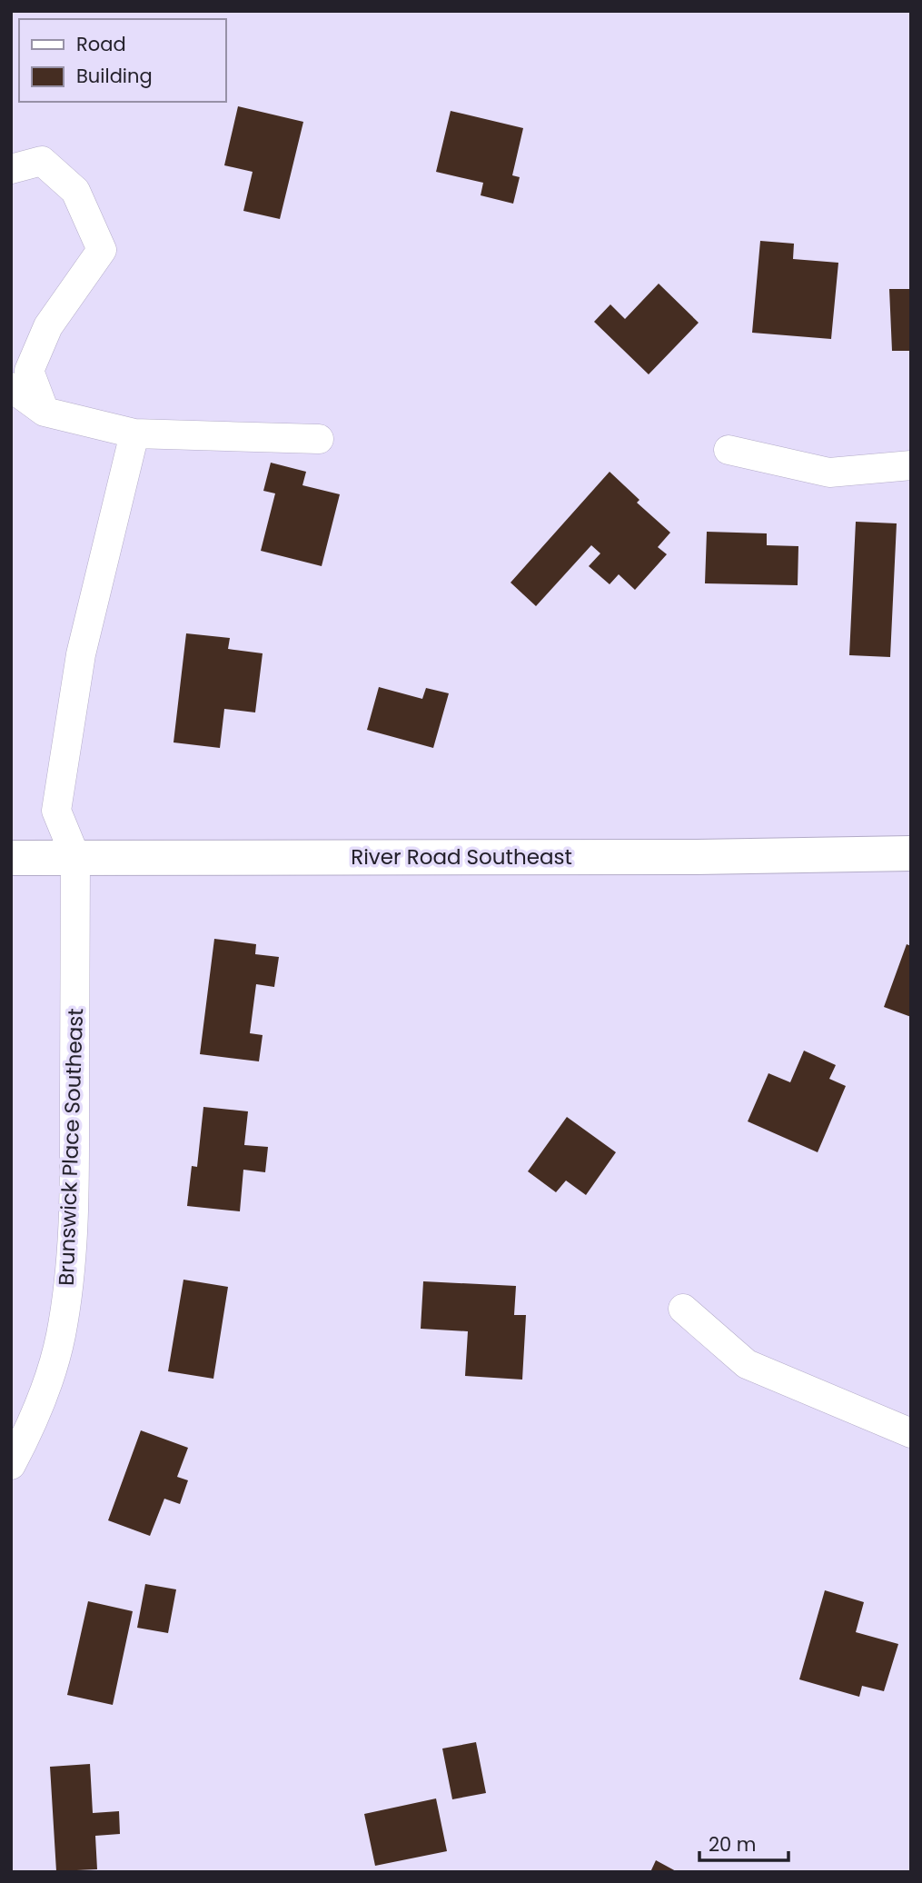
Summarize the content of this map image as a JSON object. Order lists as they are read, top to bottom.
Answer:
{
  "streets": {
    "main road": ["River Road Southeast"],
    "street": ["Brunswick Place Southeast"]
  },
  "crossings": [
    ["River Road Southeast", "Brunswick Place Southeast"]
  ],
  "legend": ["Road", "Building"],
  "scale_bar": "20 m"
}
